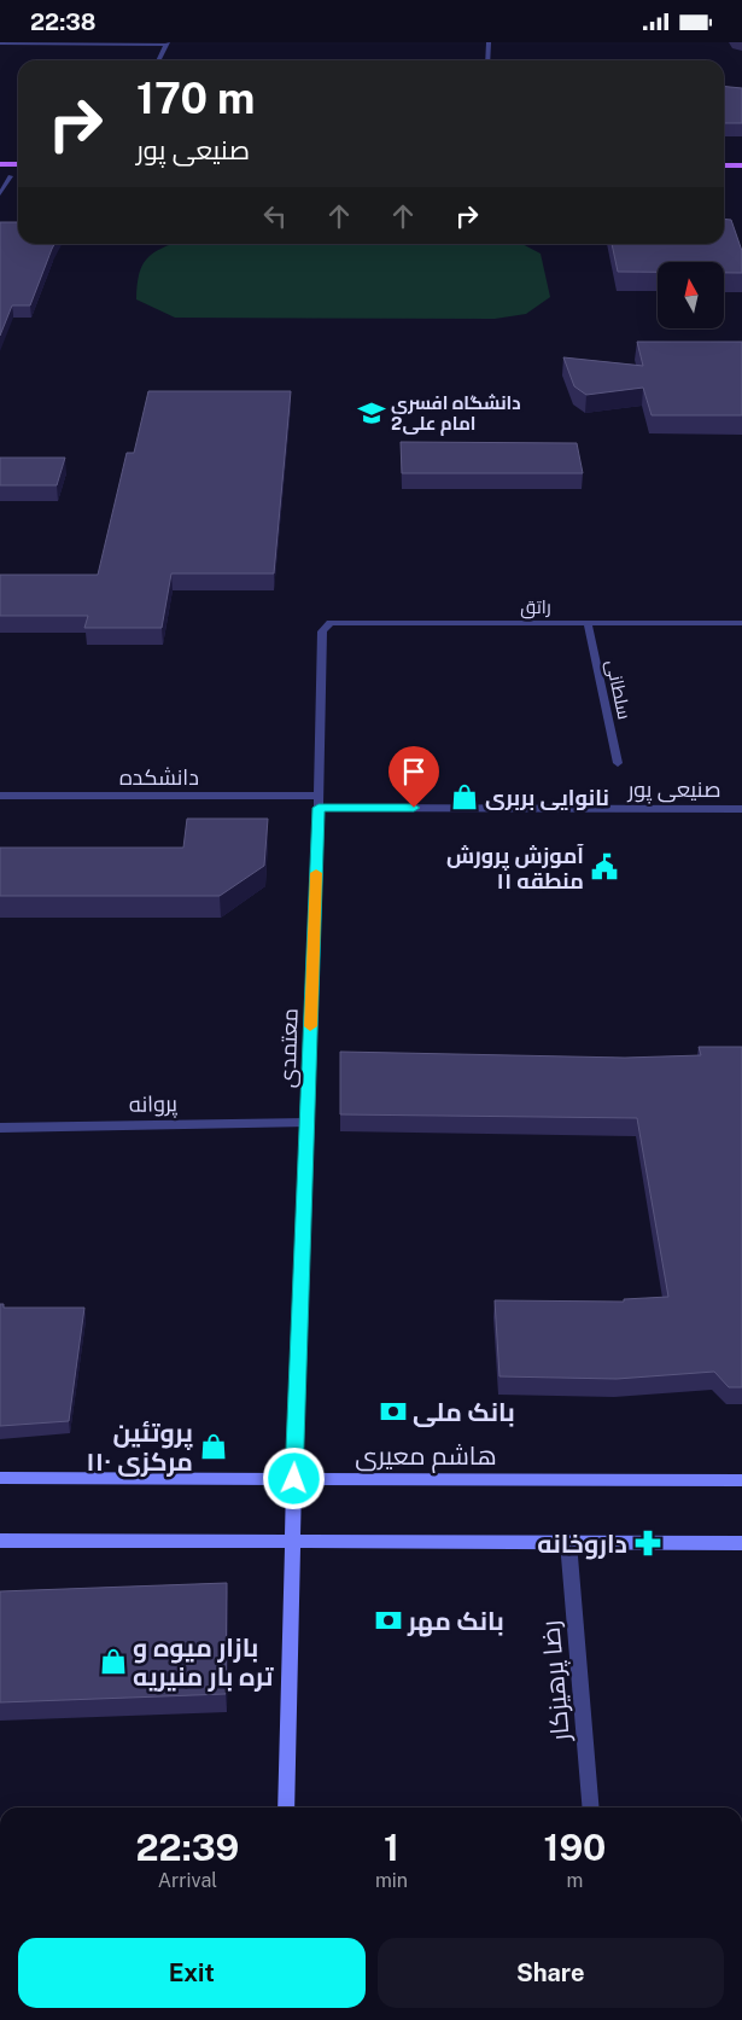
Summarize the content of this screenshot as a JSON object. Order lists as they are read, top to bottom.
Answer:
{
  "streets": {
    "main road": ["معتمدی", "هاشم معیری"],
    "street": [
      "راتق",
      "سلطانی",
      "دانشکده",
      "صنیعی پور",
      "پروانه",
      "رضا پرهیزکار"
    ]
  },
  "crossings": [
    ["راتق", "سلطانی"],
    ["راتق", "معتمدی"],
    ["دانشکده", "صنیعی پور"],
    ["دانشکده", "معتمدی"],
    ["صنیعی پور", "معتمدی"],
    ["معتمدی", "پروانه"],
    ["معتمدی", "هاشم معیری"]
  ],
  "places": {
    "school or university": ["دانشگاه افسری امام علی2"],
    "shop": ["نانوایی بربری", "پروتئین مرکزی ۱۱۰", "بازار میوه و تره بار منیریه"],
    "public building": ["آموزش پرورش منطقه ۱۱"],
    "bank": ["بانک ملی", "بانک مهر"],
    "pharmacy": ["داروخانه"]
  },
  "north": "top",
  "page": {
    "status": "22:38",
    "turn": ["170 m", "صنیعی پور"],
    "eta": [
      "22:39",
      "Arrival",
      "1",
      "min",
      "190",
      "m"
    ],
    "buttons": ["Exit", "Share"]
  }
}
